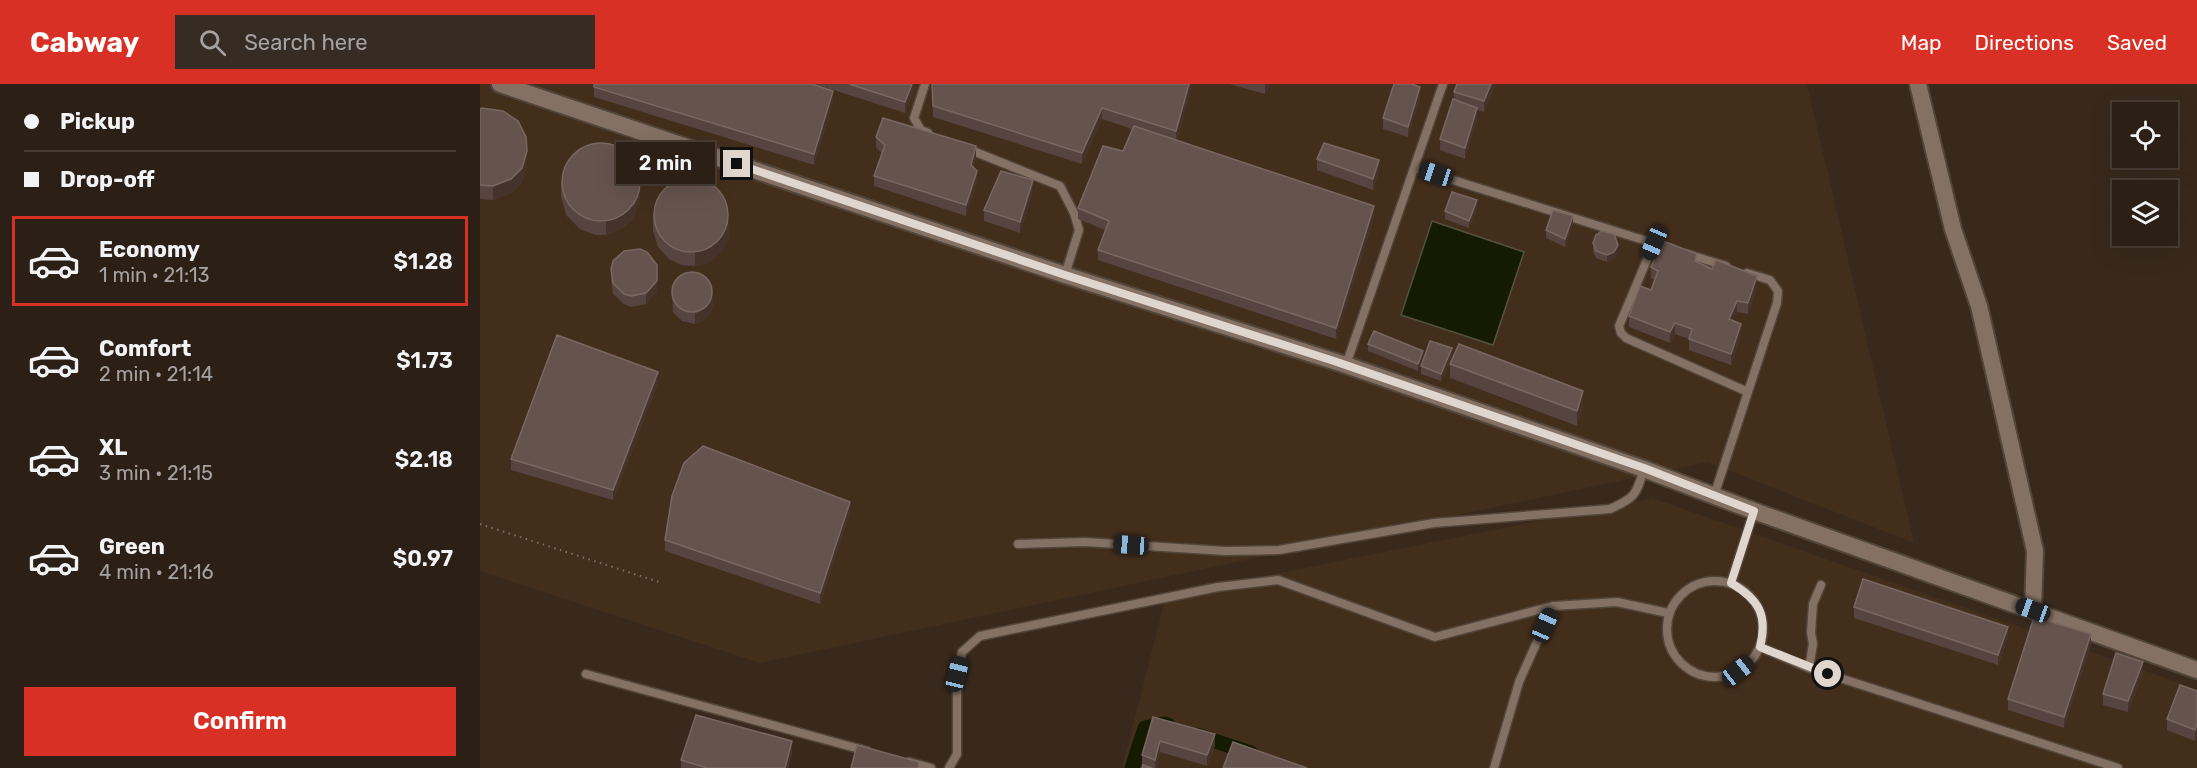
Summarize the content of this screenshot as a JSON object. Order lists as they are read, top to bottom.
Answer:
{
  "page": {
    "header": "Cabway",
    "search": "Search here",
    "nav": ["Map", "Directions", "Saved"],
    "banner": ["Pickup", "Drop-off"],
    "bubble": "2 min",
    "list": [
      {
        "name": "Economy",
        "note": "1 min · 21:13",
        "value": "$1.28"
      },
      {
        "name": "Comfort",
        "note": "2 min · 21:14",
        "value": "$1.73"
      },
      {
        "name": "XL",
        "note": "3 min · 21:15",
        "value": "$2.18"
      },
      {
        "name": "Green",
        "note": "4 min · 21:16",
        "value": "$0.97"
      }
    ],
    "buttons": "Confirm"
  }
}
